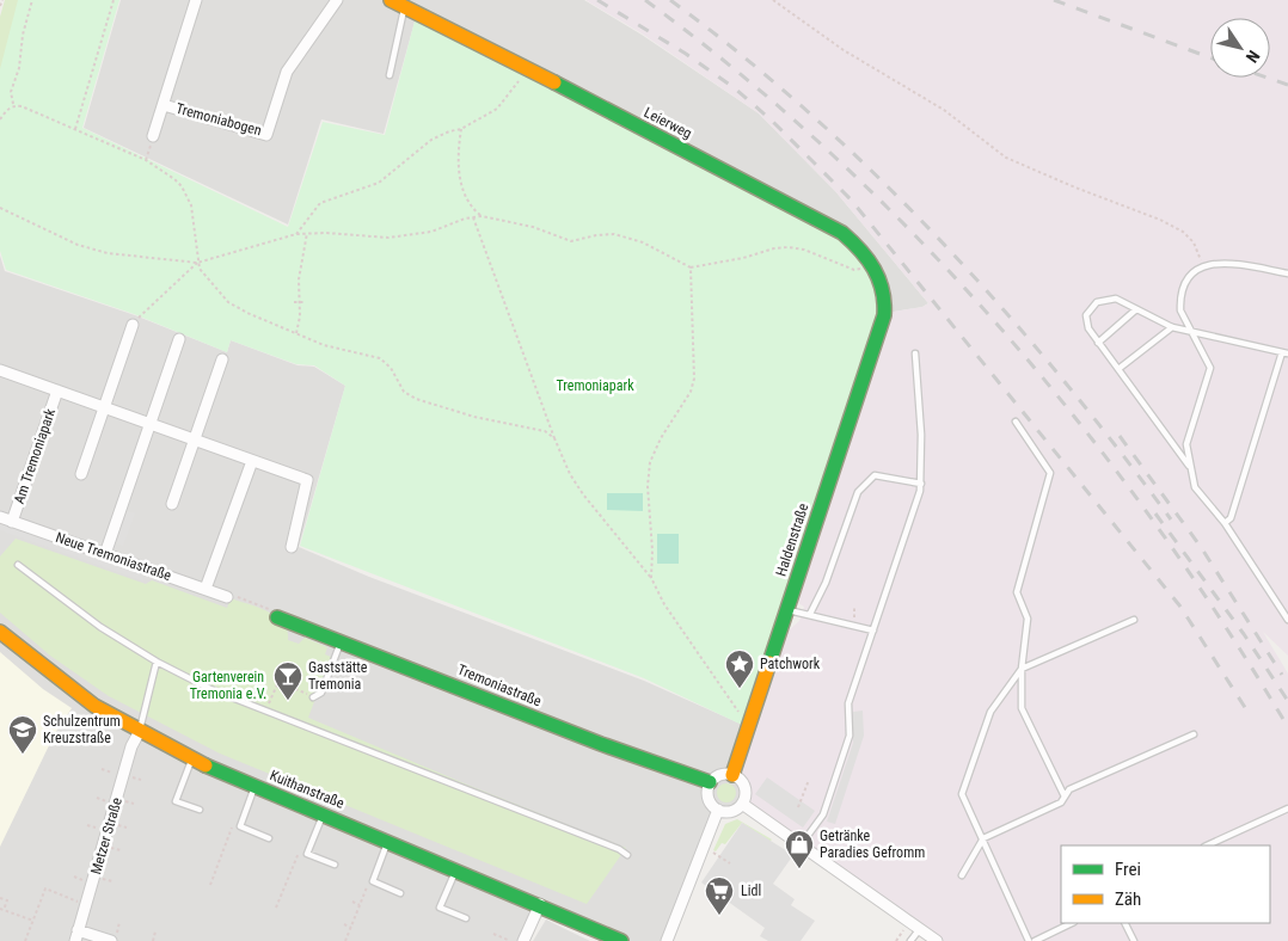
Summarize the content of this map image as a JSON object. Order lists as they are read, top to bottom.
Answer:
{
  "streets": {
    "street": [
      "Tremoniabogen",
      "Leierweg",
      "Am Tremoniapark",
      "Haldenstraße",
      "Neue Tremoniastraße",
      "Tremoniastraße",
      "Kuithanstraße",
      "Metzer Straße"
    ]
  },
  "crossings": [
    ["Leierweg", "Haldenstraße"],
    ["Am Tremoniapark", "Neue Tremoniastraße"],
    ["Haldenstraße", "Tremoniastraße"],
    ["Kuithanstraße", "Metzer Straße"]
  ],
  "parks": ["Tremoniapark", "Gartenverein Tremonia e.V."],
  "places": {
    "place": ["Patchwork"],
    "bar": ["Gaststätte Tremonia"],
    "school or university": ["Schulzentrum Kreuzstraße"],
    "shop": ["Getränke Paradies Gefromm"],
    "supermarket": ["Lidl"]
  },
  "legend": ["Frei", "Zäh"],
  "north": "bottom right"
}
